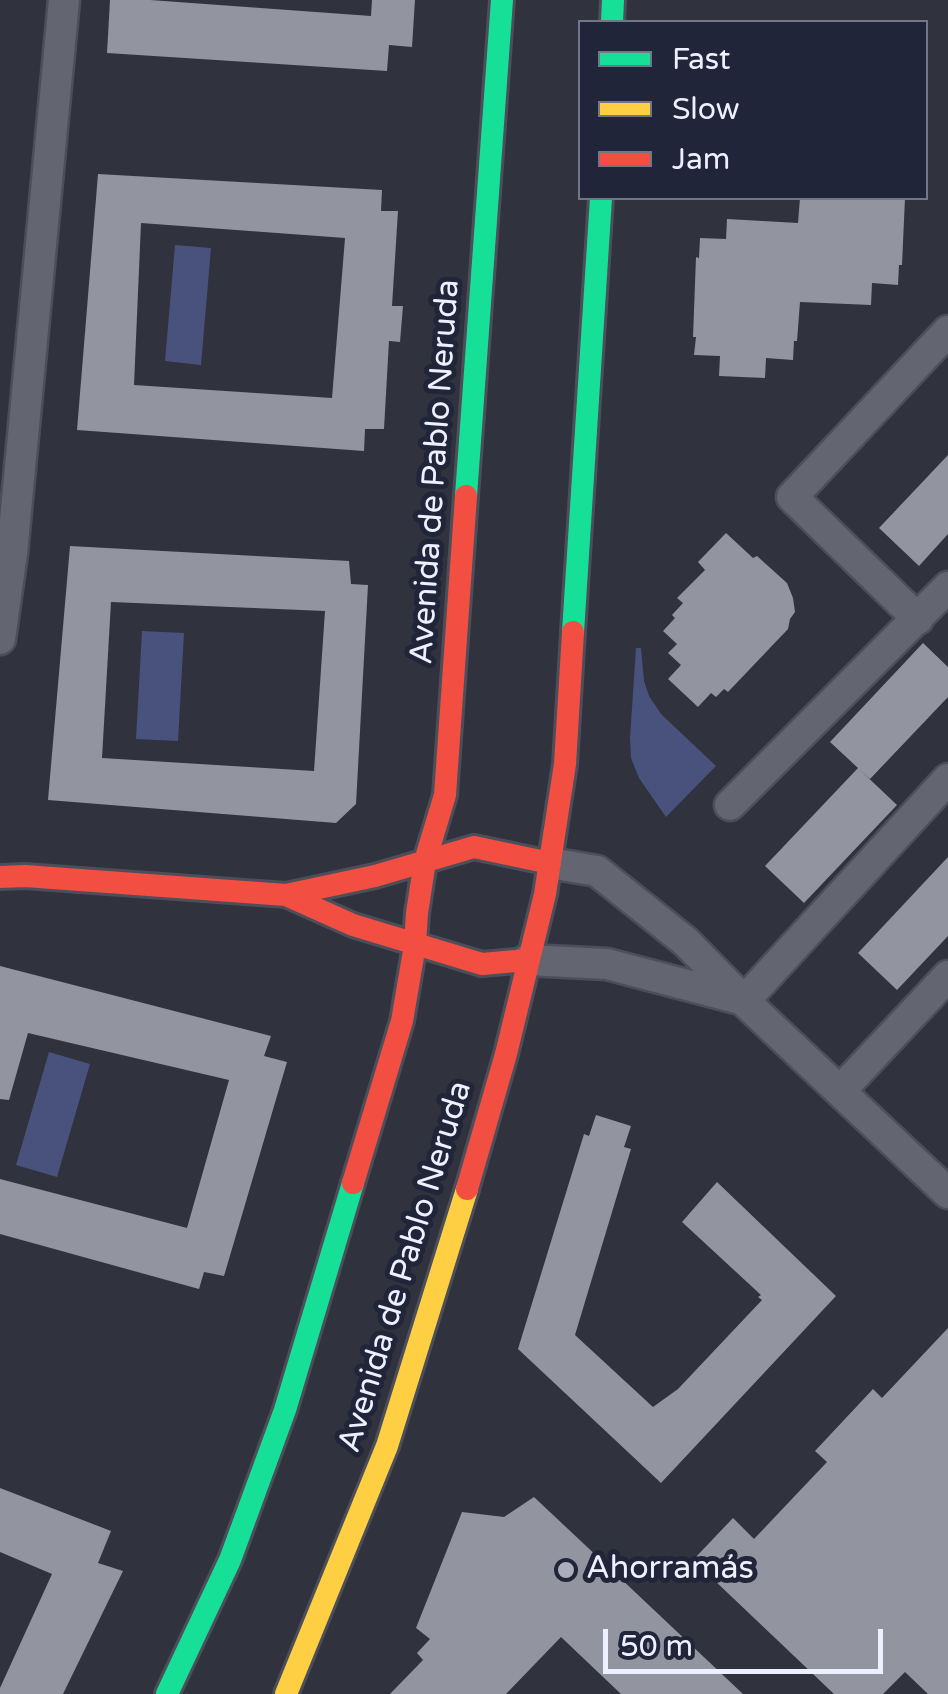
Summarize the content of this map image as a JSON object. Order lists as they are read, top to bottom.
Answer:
{
  "streets": {
    "main road": ["Avenida de Pablo Neruda"]
  },
  "places": ["Ahorramás"],
  "legend": ["Fast", "Slow", "Jam"],
  "scale_bar": "50 m"
}
